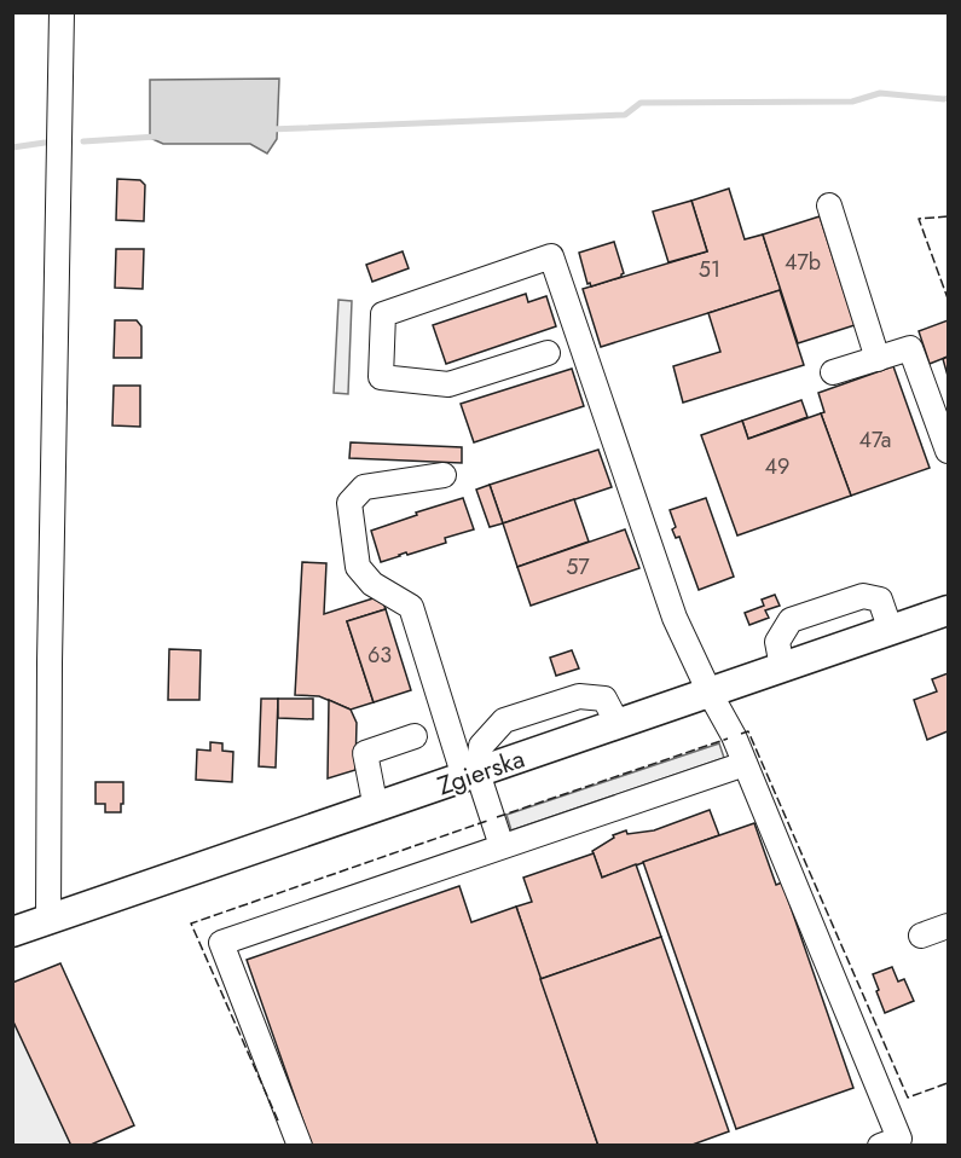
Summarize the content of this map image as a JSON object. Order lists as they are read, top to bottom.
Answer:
{
  "streets": {
    "main road": ["Zgierska"]
  },
  "house_numbers": [
    "47b",
    "51",
    "47a",
    "49",
    "57",
    "63"
  ]
}
